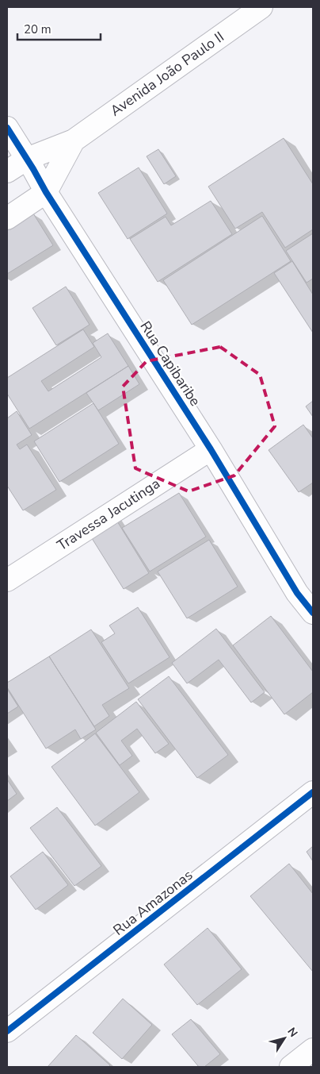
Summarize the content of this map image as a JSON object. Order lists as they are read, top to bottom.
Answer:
{
  "streets": {
    "street": [
      "Avenida João Paulo II",
      "Rua Capibaribe",
      "Travessa Jacutinga",
      "Rua Amazonas"
    ]
  },
  "crossings": [
    ["Avenida João Paulo II", "Rua Capibaribe"],
    ["Rua Capibaribe", "Travessa Jacutinga"]
  ],
  "scale_bar": "20 m",
  "north": "top right"
}
